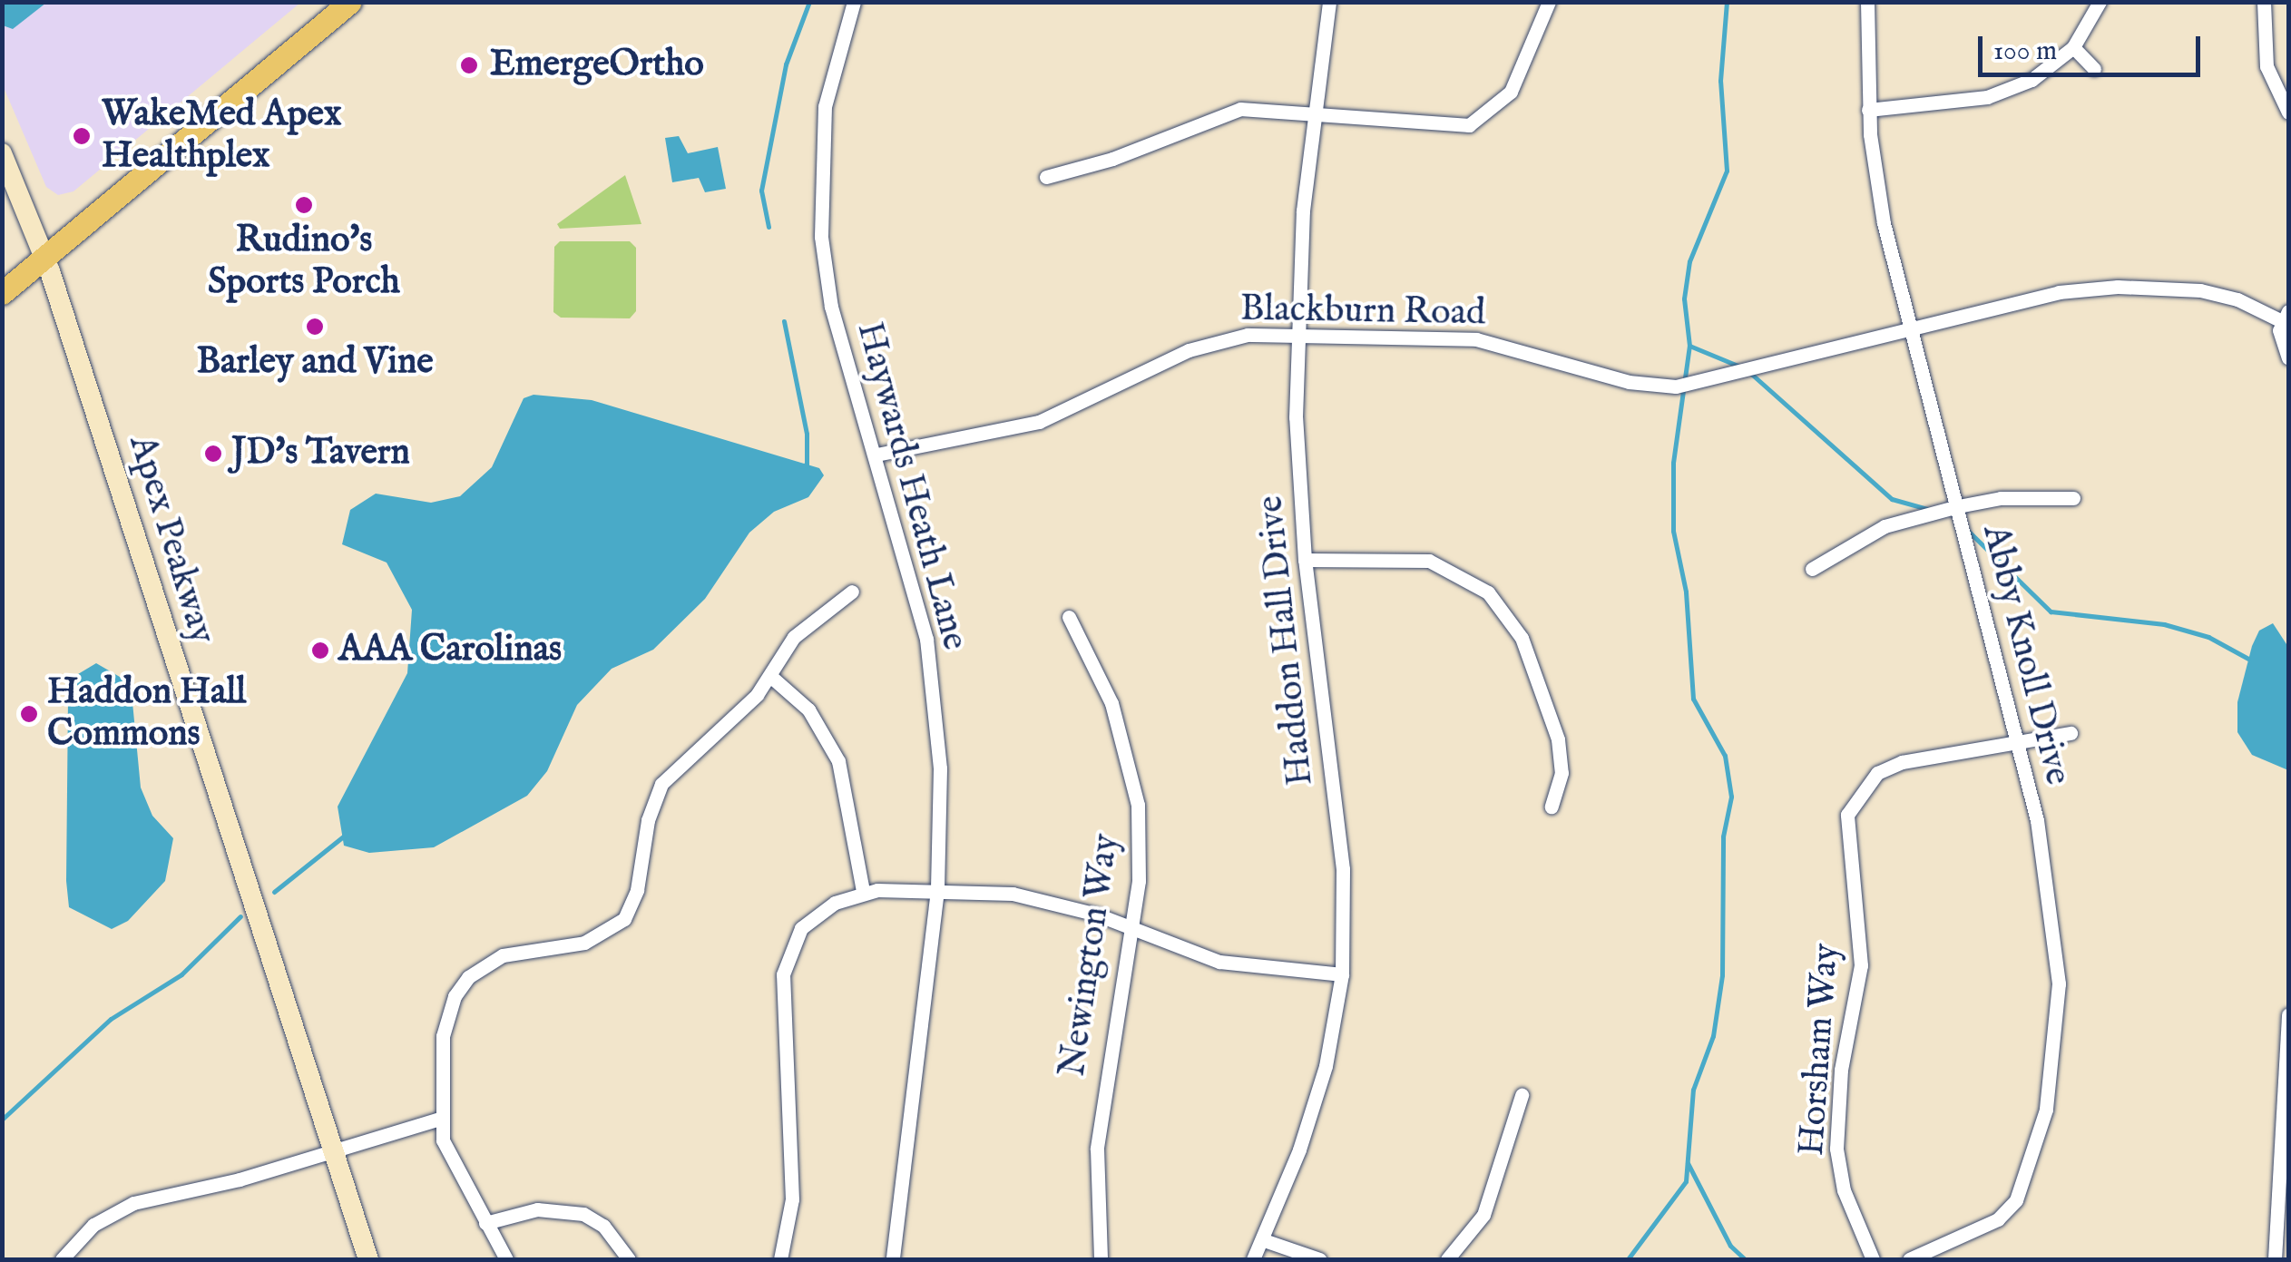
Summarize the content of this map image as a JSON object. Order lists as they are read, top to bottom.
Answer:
{
  "streets": {
    "main road": ["Apex Peakway"],
    "street": [
      "Blackburn Road",
      "Haywards Heath Lane",
      "Haddon Hall Drive",
      "Abby Knoll Drive",
      "Newington Way",
      "Horsham Way"
    ]
  },
  "crossings": [
    ["Blackburn Road", "Haywards Heath Lane"],
    ["Blackburn Road", "Haddon Hall Drive"],
    ["Blackburn Road", "Abby Knoll Drive"],
    ["Abby Knoll Drive", "Horsham Way"]
  ],
  "places": [
    "EmergeOrtho",
    "WakeMed Apex Healthplex",
    "Rudino's Sports Porch",
    "Barley and Vine",
    "JD's Tavern",
    "AAA Carolinas",
    "Haddon Hall Commons"
  ],
  "scale_bar": "100 m"
}
